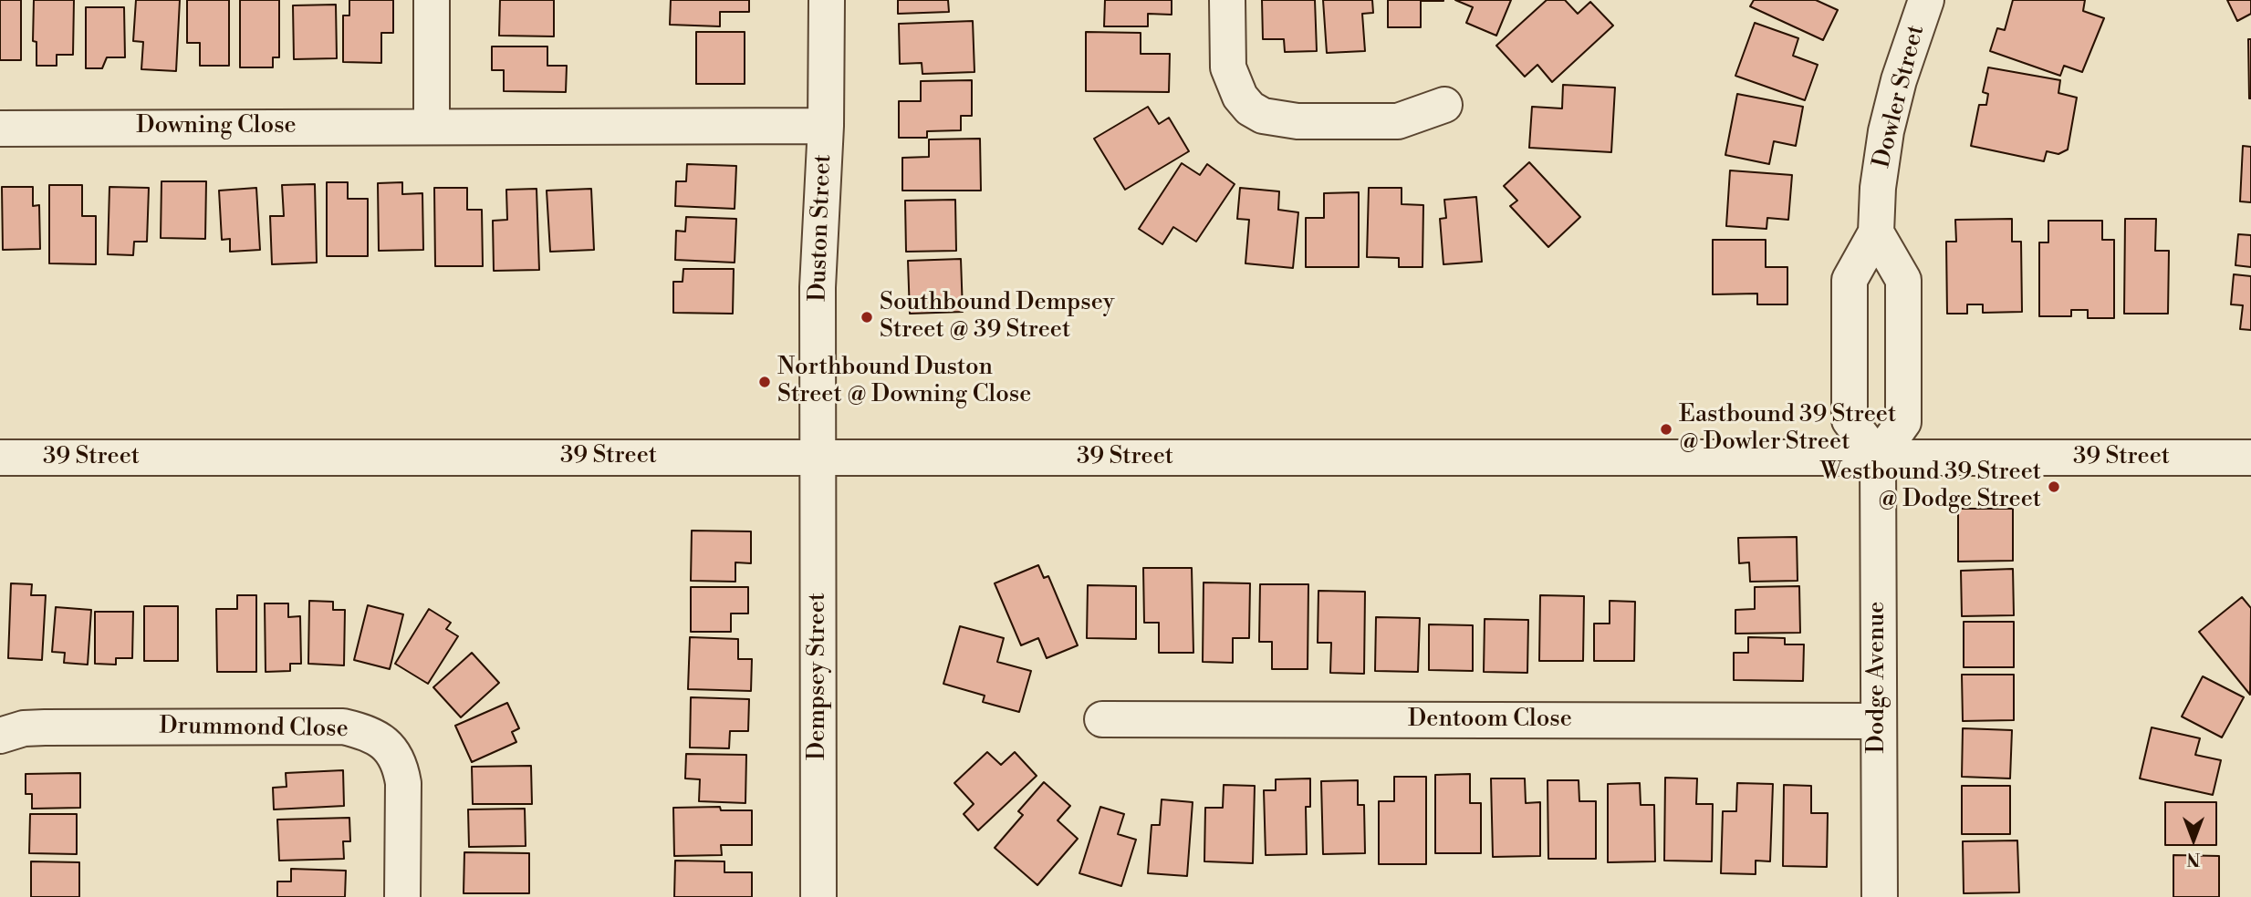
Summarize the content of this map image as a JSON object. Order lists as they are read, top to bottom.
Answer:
{
  "streets": {
    "street": [
      "Dowler Street",
      "Downing Close",
      "Duston Street",
      "39 Street",
      "Dempsey Street",
      "Dodge Avenue",
      "Dentoom Close",
      "Drummond Close"
    ]
  },
  "crossings": [
    ["Dowler Street", "39 Street"],
    ["Dowler Street", "Dodge Avenue"],
    ["Downing Close", "Duston Street"],
    ["Duston Street", "39 Street"],
    ["Duston Street", "Dempsey Street"],
    ["39 Street", "Dempsey Street"],
    ["39 Street", "Dodge Avenue"],
    ["Dodge Avenue", "Dentoom Close"]
  ],
  "places": [
    "Southbound Dempsey Street @ 39 Street",
    "Northbound Duston Street @ Downing Close",
    "Eastbound 39 Street @ Dowler Street",
    "Westbound 39 Street @ Dodge Street"
  ],
  "north": "bottom"
}
